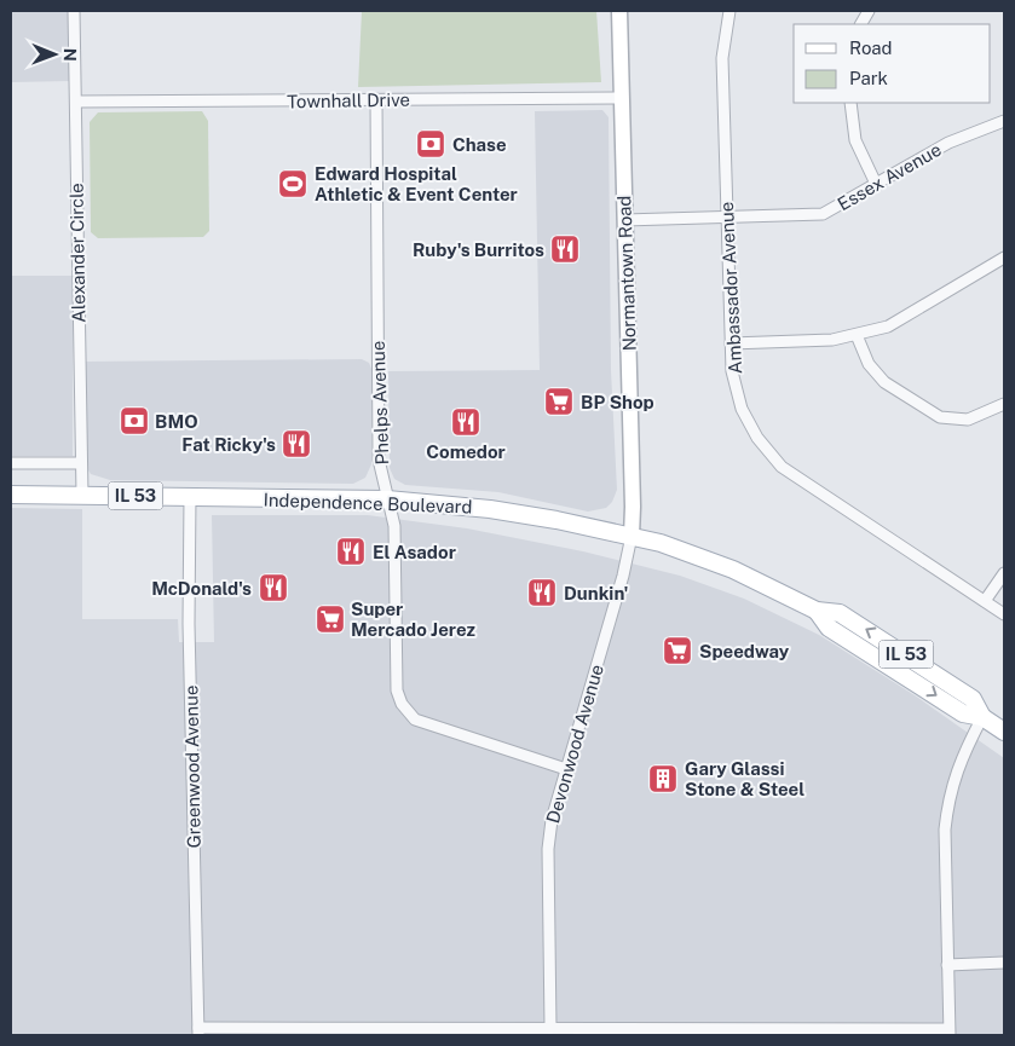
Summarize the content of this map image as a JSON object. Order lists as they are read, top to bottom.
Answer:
{
  "streets": {
    "main road": ["Normantown Road", "IL 53", "Independence Boulevard"],
    "street": [
      "Townhall Drive",
      "Essex Avenue",
      "Alexander Circle",
      "Ambassador Avenue",
      "Phelps Avenue",
      "Devonwood Avenue",
      "Greenwood Avenue"
    ]
  },
  "crossings": [
    ["Townhall Drive", "Alexander Circle"],
    ["Townhall Drive", "Normantown Road"],
    ["Townhall Drive", "Phelps Avenue"],
    ["Essex Avenue", "Normantown Road"],
    ["Essex Avenue", "Ambassador Avenue"],
    ["Alexander Circle", "Independence Boulevard"],
    ["Normantown Road", "Independence Boulevard"],
    ["Normantown Road", "Devonwood Avenue"],
    ["Phelps Avenue", "Independence Boulevard"],
    ["Phelps Avenue", "Devonwood Avenue"],
    ["Independence Boulevard", "Devonwood Avenue"],
    ["Independence Boulevard", "Greenwood Avenue"]
  ],
  "places": {
    "bank": ["Chase", "BMO"],
    "sports": ["Edward Hospital Athletic & Event Center"],
    "restaurant": [
      "Ruby's Burritos",
      "Comedor",
      "Fat Ricky's",
      "El Asador",
      "McDonald's",
      "Dunkin'"
    ],
    "supermarket": ["BP Shop", "Super Mercado Jerez", "Speedway"],
    "building": ["Gary Glassi Stone & Steel"]
  },
  "legend": ["Road", "Park"],
  "north": "right"
}
